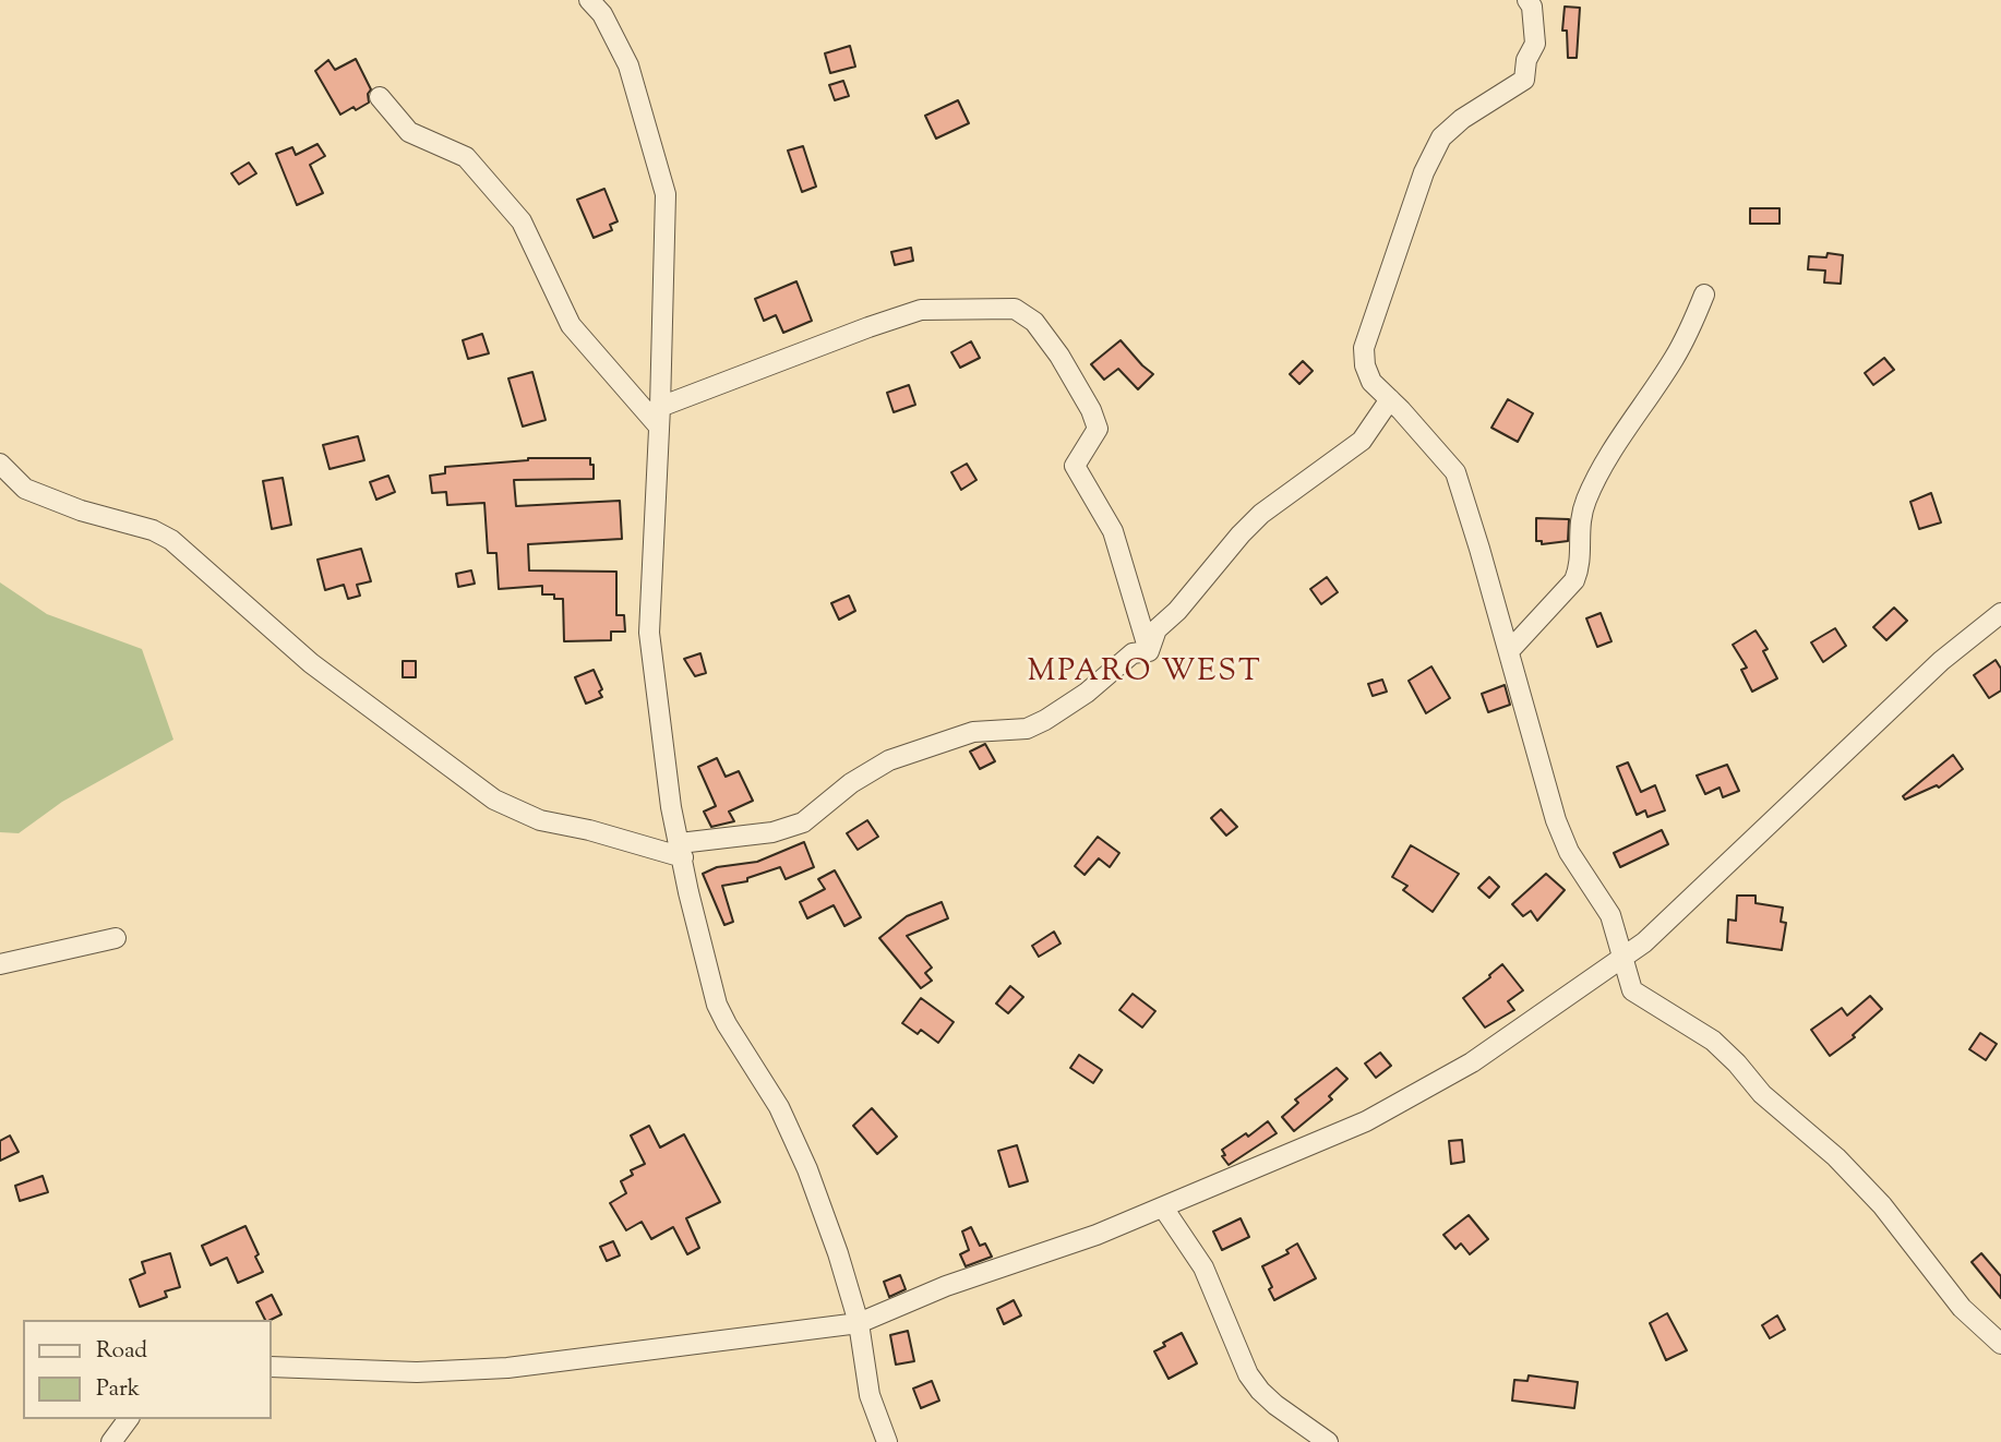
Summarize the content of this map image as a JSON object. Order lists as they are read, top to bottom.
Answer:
{
  "districts": ["MPARO WEST"],
  "legend": ["Road", "Park"]
}
